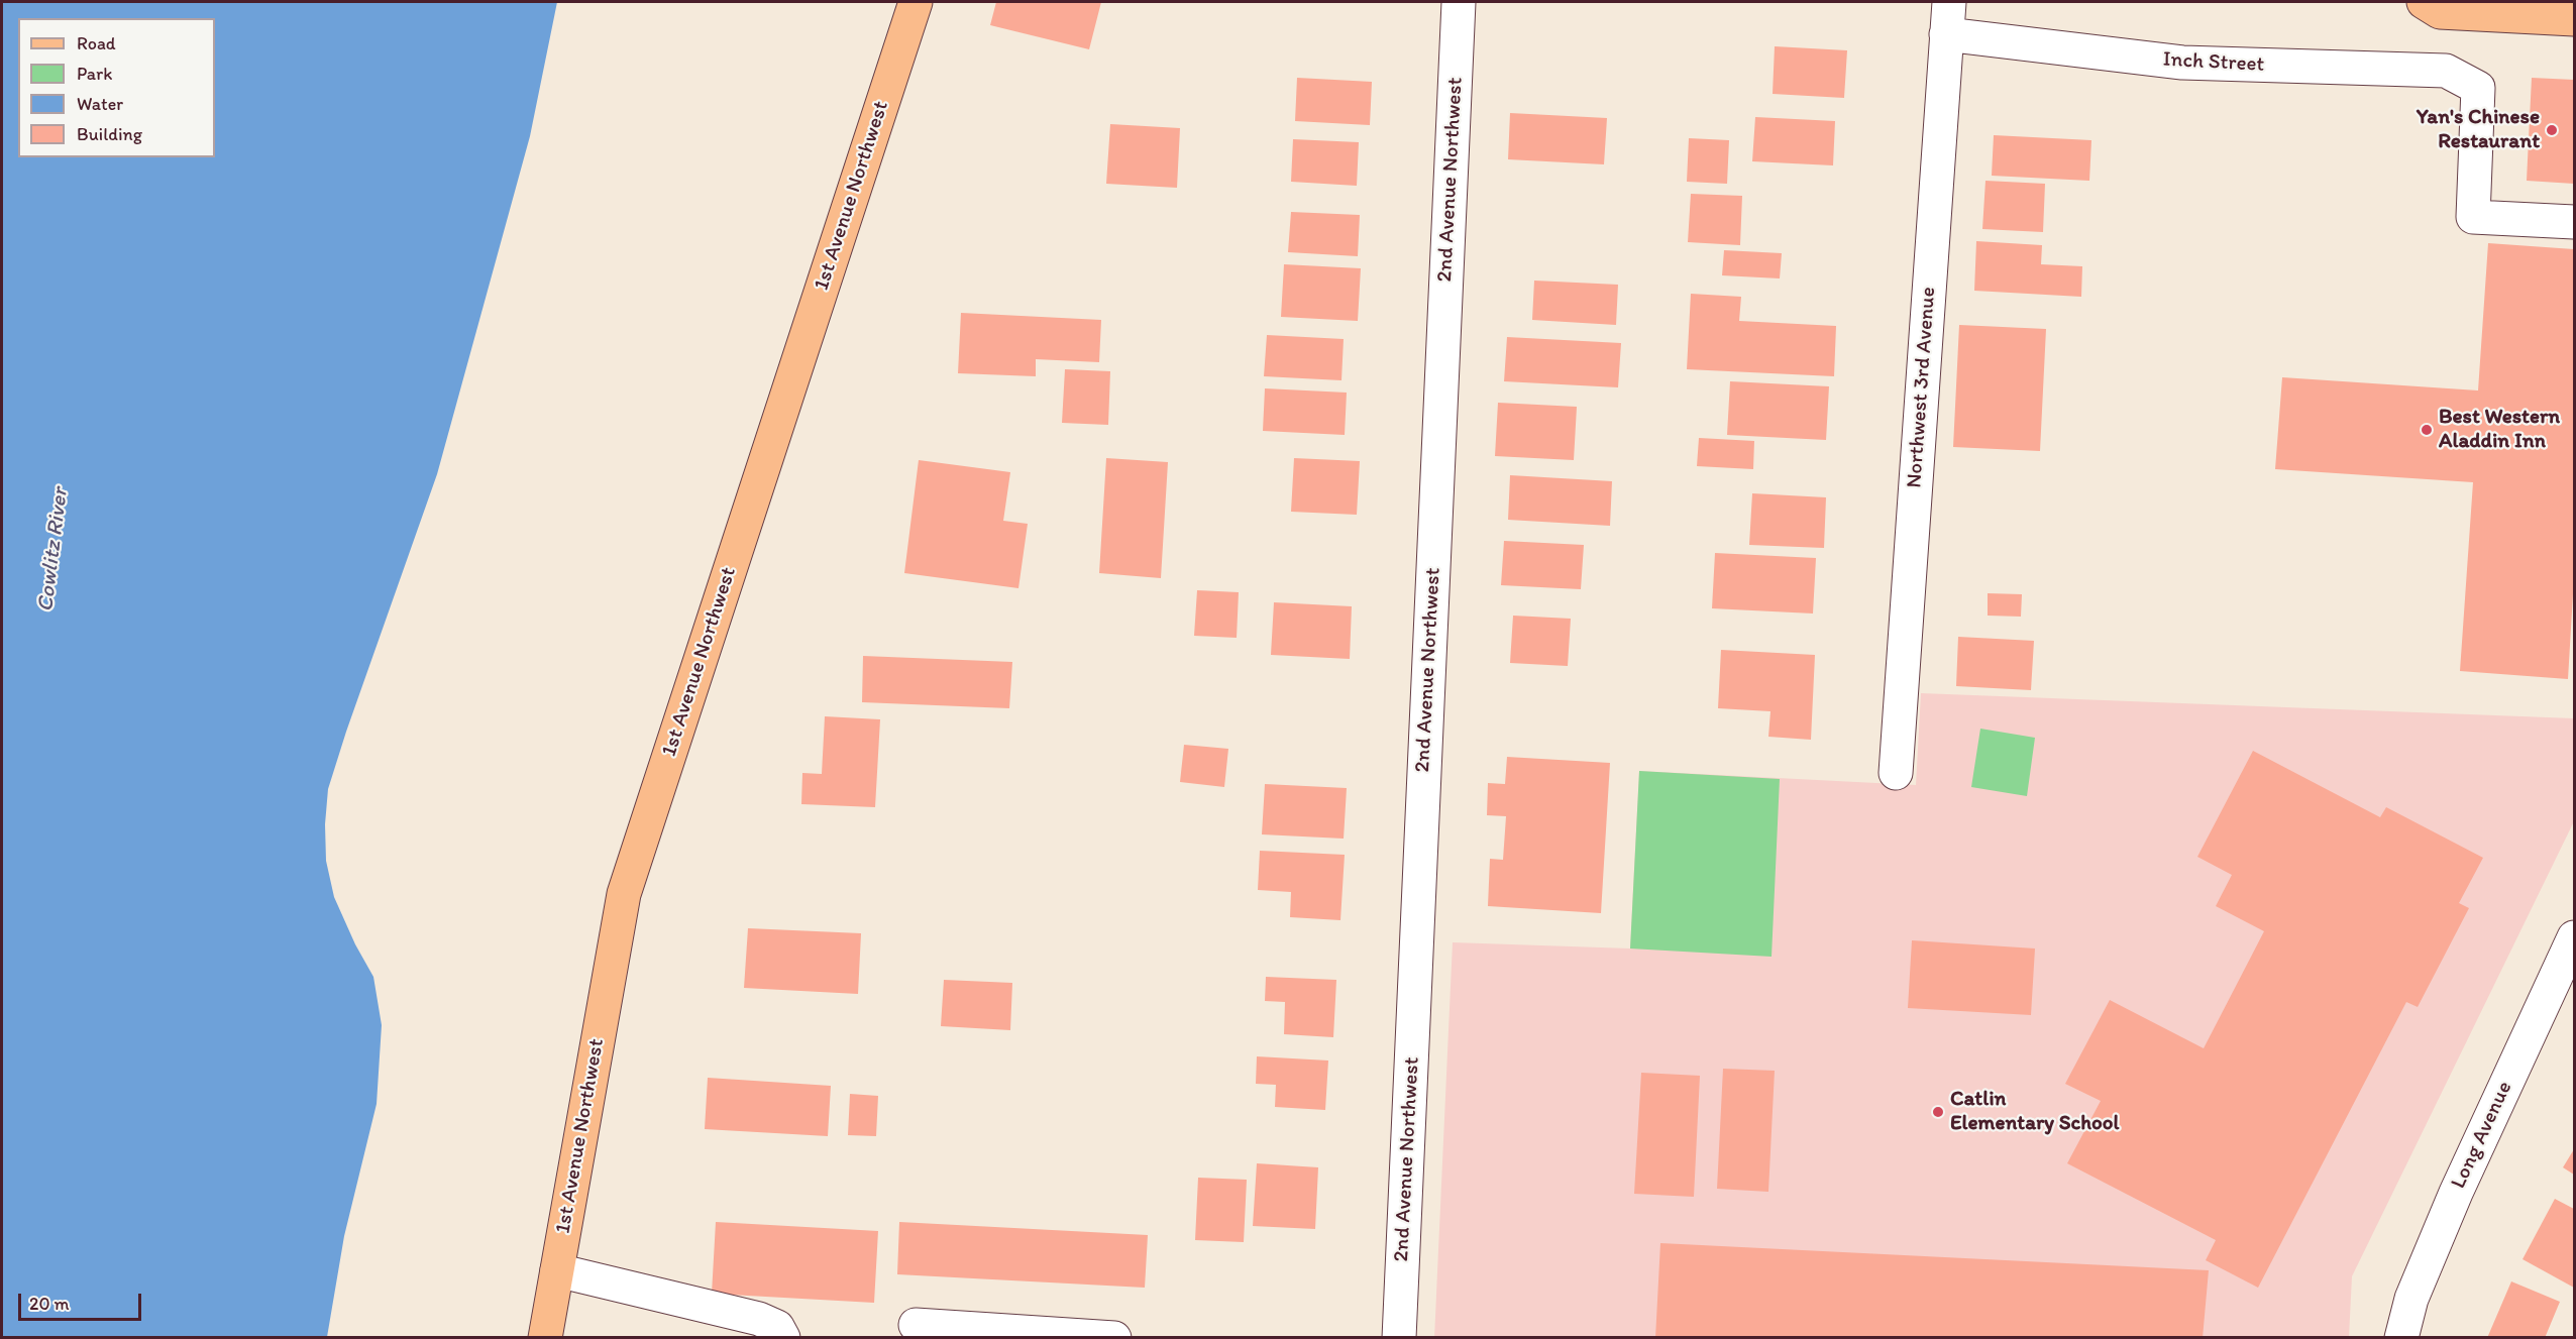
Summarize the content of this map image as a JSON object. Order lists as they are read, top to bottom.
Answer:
{
  "streets": {
    "main road": ["1st Avenue Northwest"],
    "street": [
      "Inch Street",
      "2nd Avenue Northwest",
      "Northwest 3rd Avenue",
      "Long Avenue"
    ]
  },
  "crossings": [
    ["Inch Street", "Northwest 3rd Avenue"]
  ],
  "water": ["Cowlitz River"],
  "places": ["Yan's Chinese Restaurant", "Best Western Aladdin Inn", "Catlin Elementary School"],
  "legend": [
    "Road",
    "Park",
    "Water",
    "Building"
  ],
  "scale_bar": "20 m"
}
